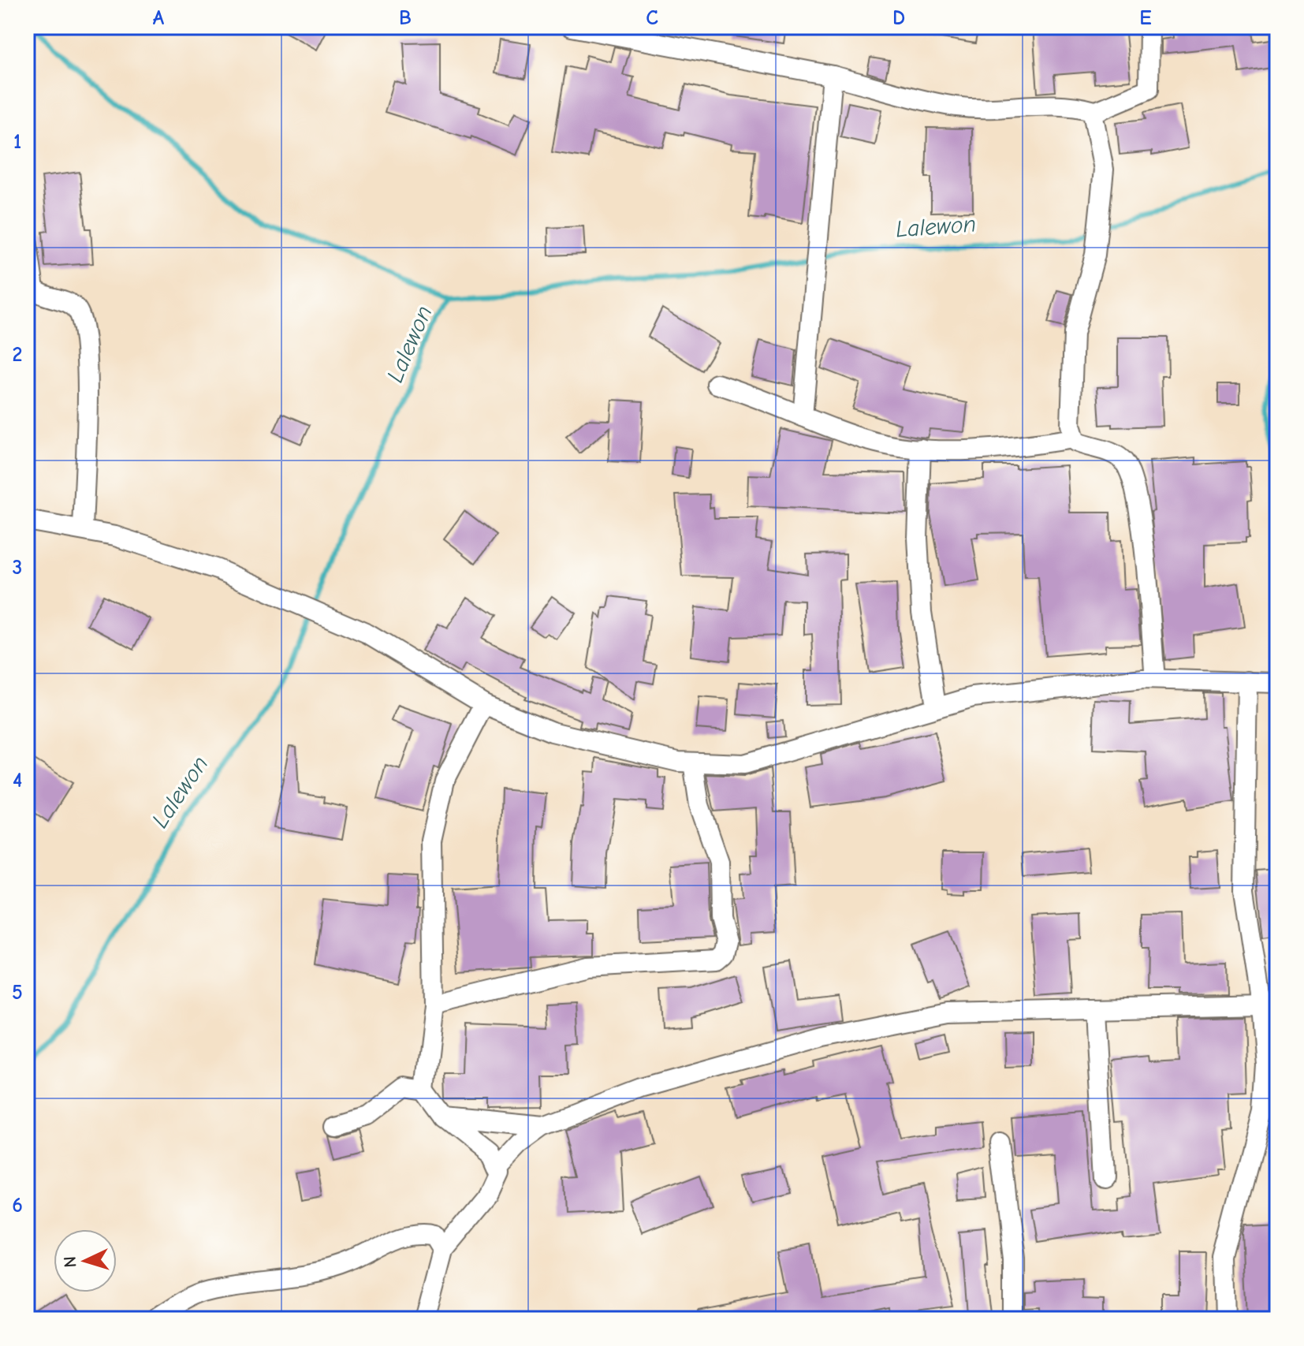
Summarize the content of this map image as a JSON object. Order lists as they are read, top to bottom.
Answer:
{
  "water": ["Lalewon"],
  "north": "left",
  "grid": {
    "columns": [
      "A",
      "B",
      "C",
      "D",
      "E"
    ],
    "rows": [
      "1",
      "2",
      "3",
      "4",
      "5",
      "6"
    ]
  }
}
